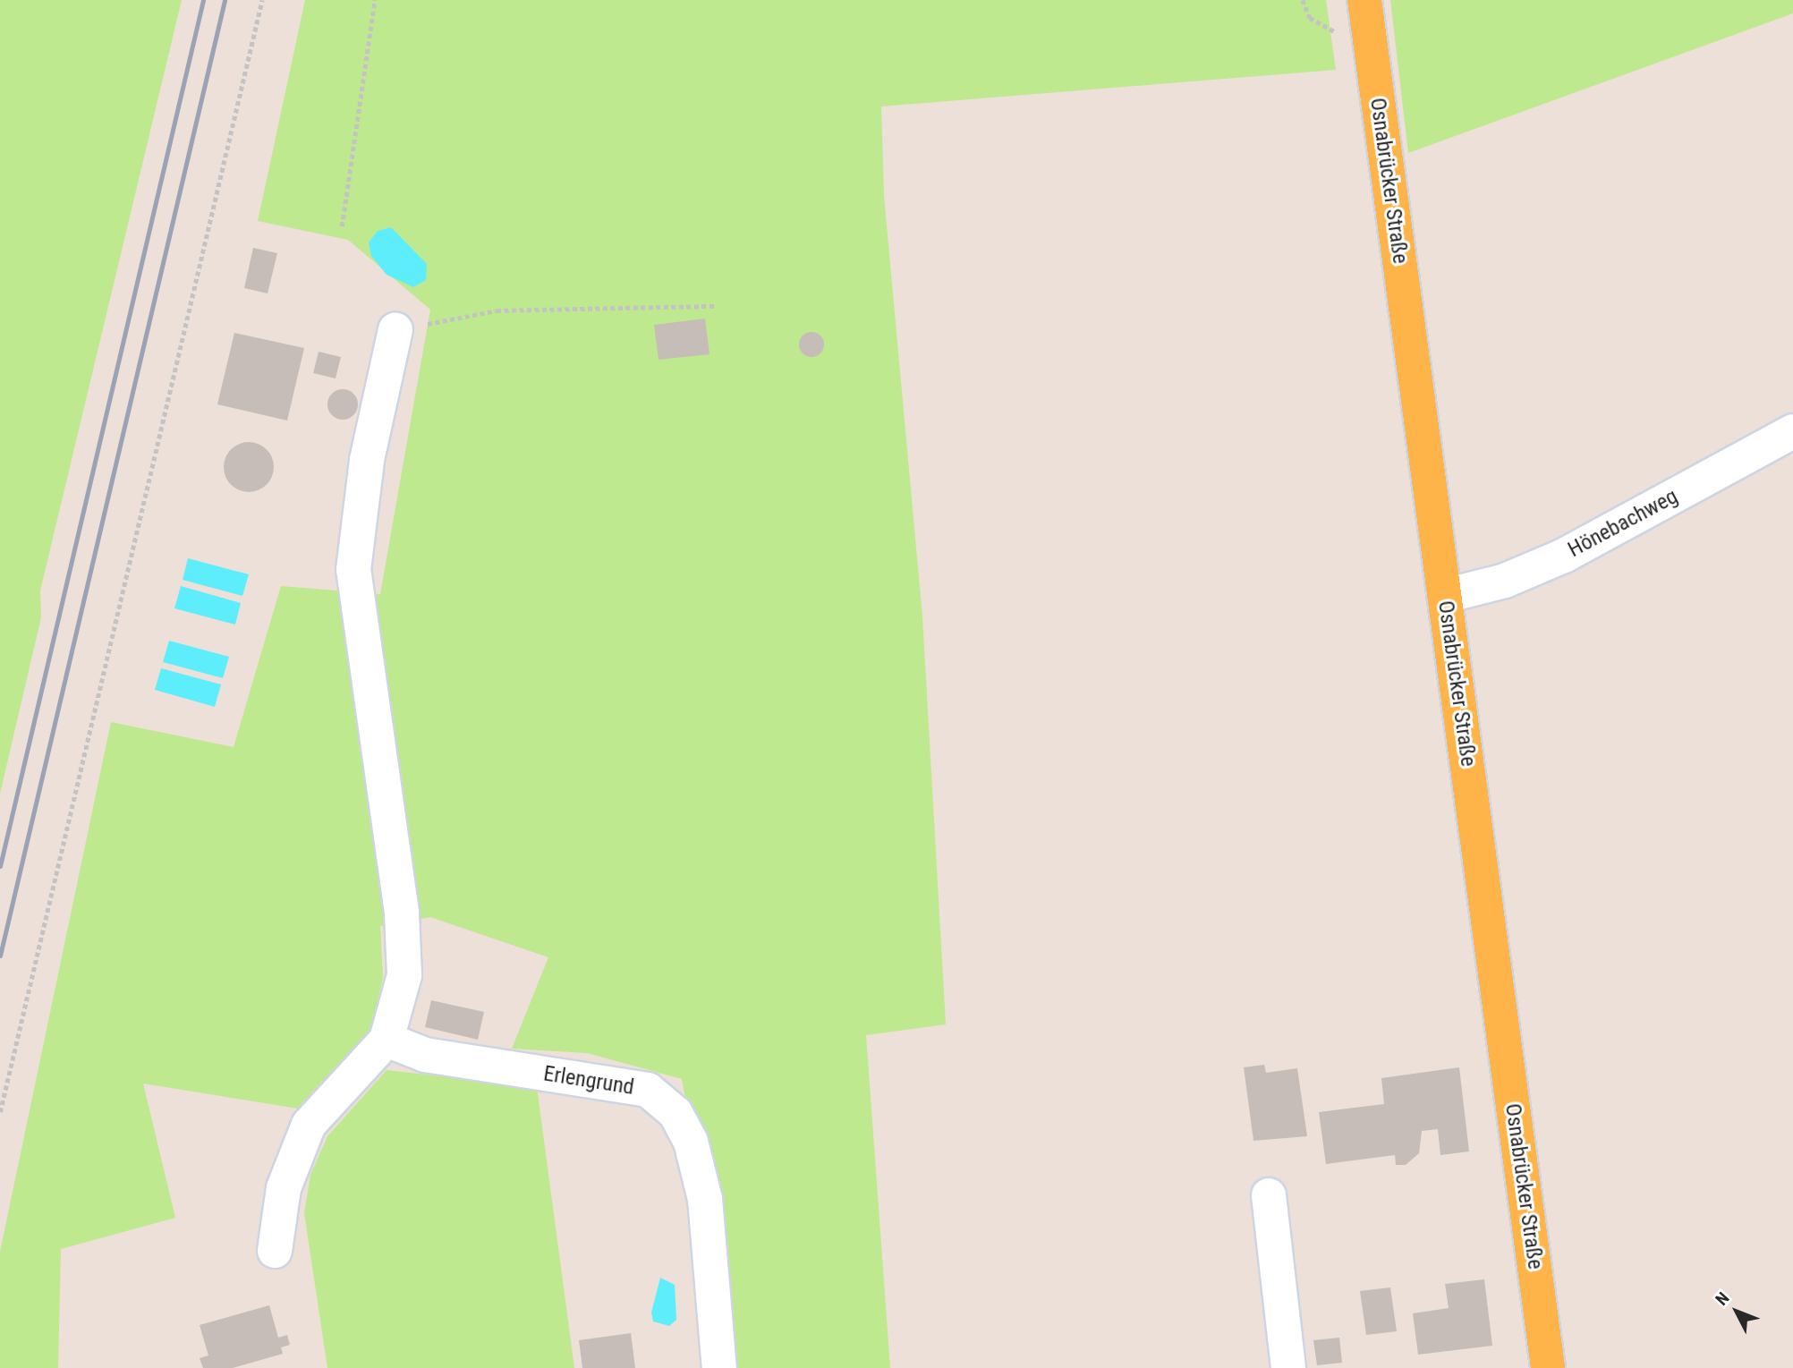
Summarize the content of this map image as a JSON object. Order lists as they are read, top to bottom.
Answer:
{
  "streets": {
    "main road": ["Osnabrücker Straße"],
    "street": ["Hönebachweg", "Erlengrund"]
  },
  "crossings": [
    ["Osnabrücker Straße", "Hönebachweg"]
  ],
  "north": "top left"
}
